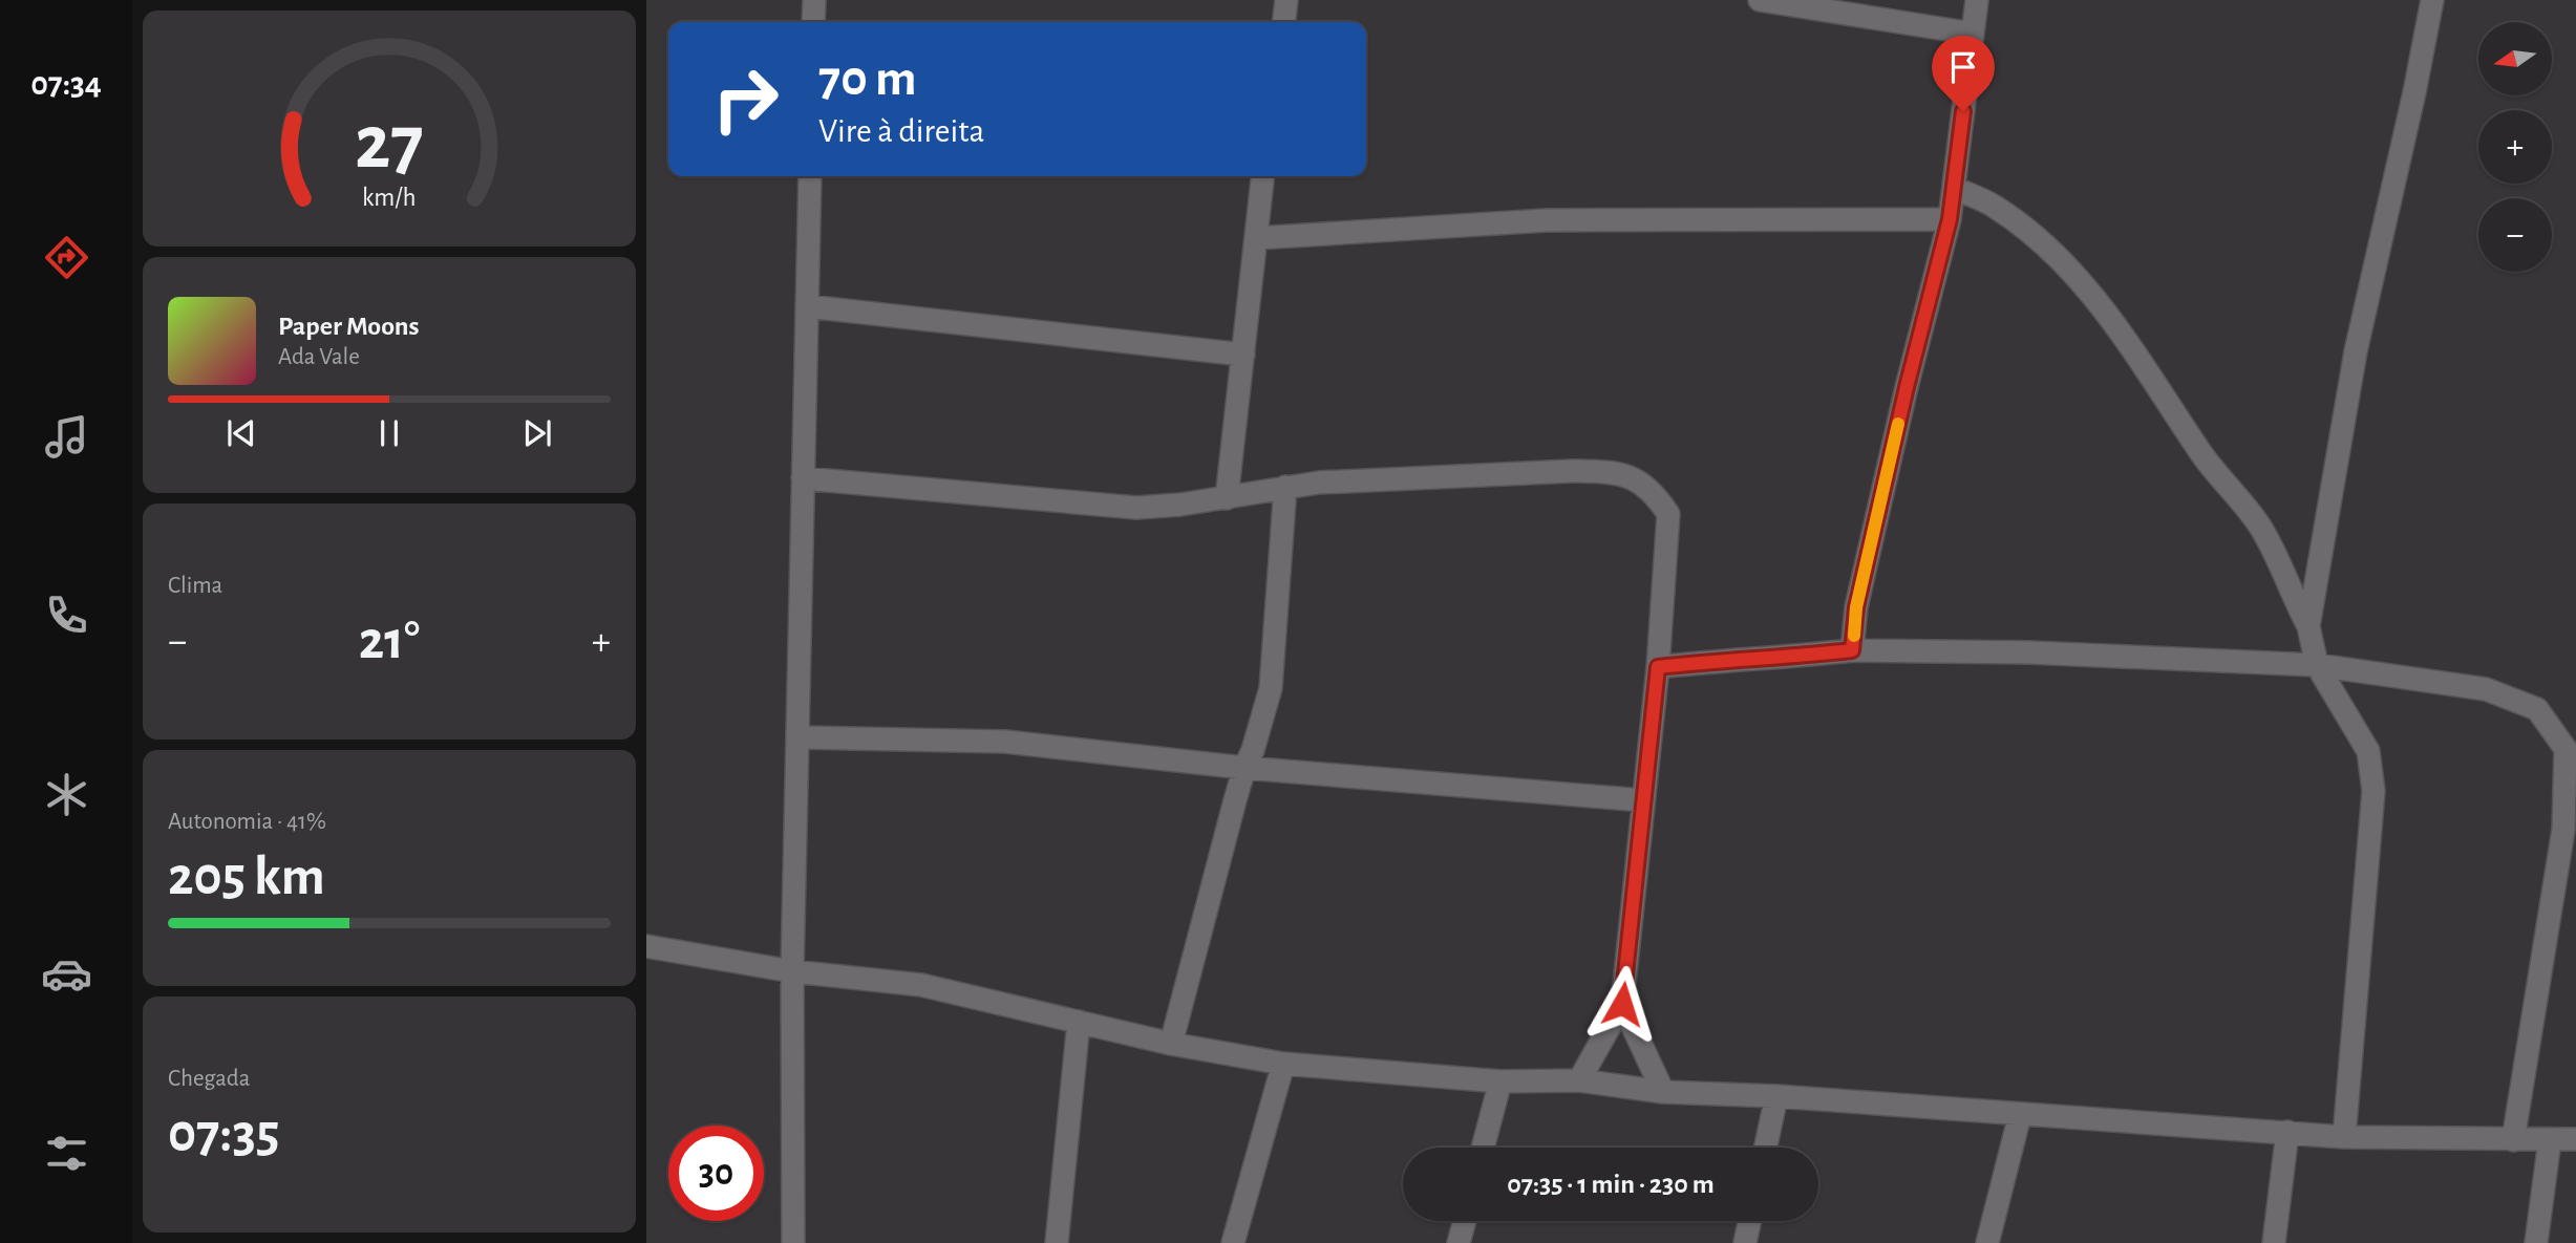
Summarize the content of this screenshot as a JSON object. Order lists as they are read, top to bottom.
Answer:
{
  "north": "left",
  "page": {
    "tabs": "07:34",
    "map_buttons": ["+", "−"],
    "turn": ["70 m", "Vire à direita"],
    "song": ["Paper Moons", "Ada Vale"],
    "tile": [
      "Clima",
      ["Autonomia · 41%", "205 km"],
      ["Chegada", "07:35"]
    ],
    "heat": ["−", "21°", "+"],
    "limit": "30",
    "trip": "07:35 · 1 min · 230 m",
    "gauge": ["27", "km/h"]
  }
}
